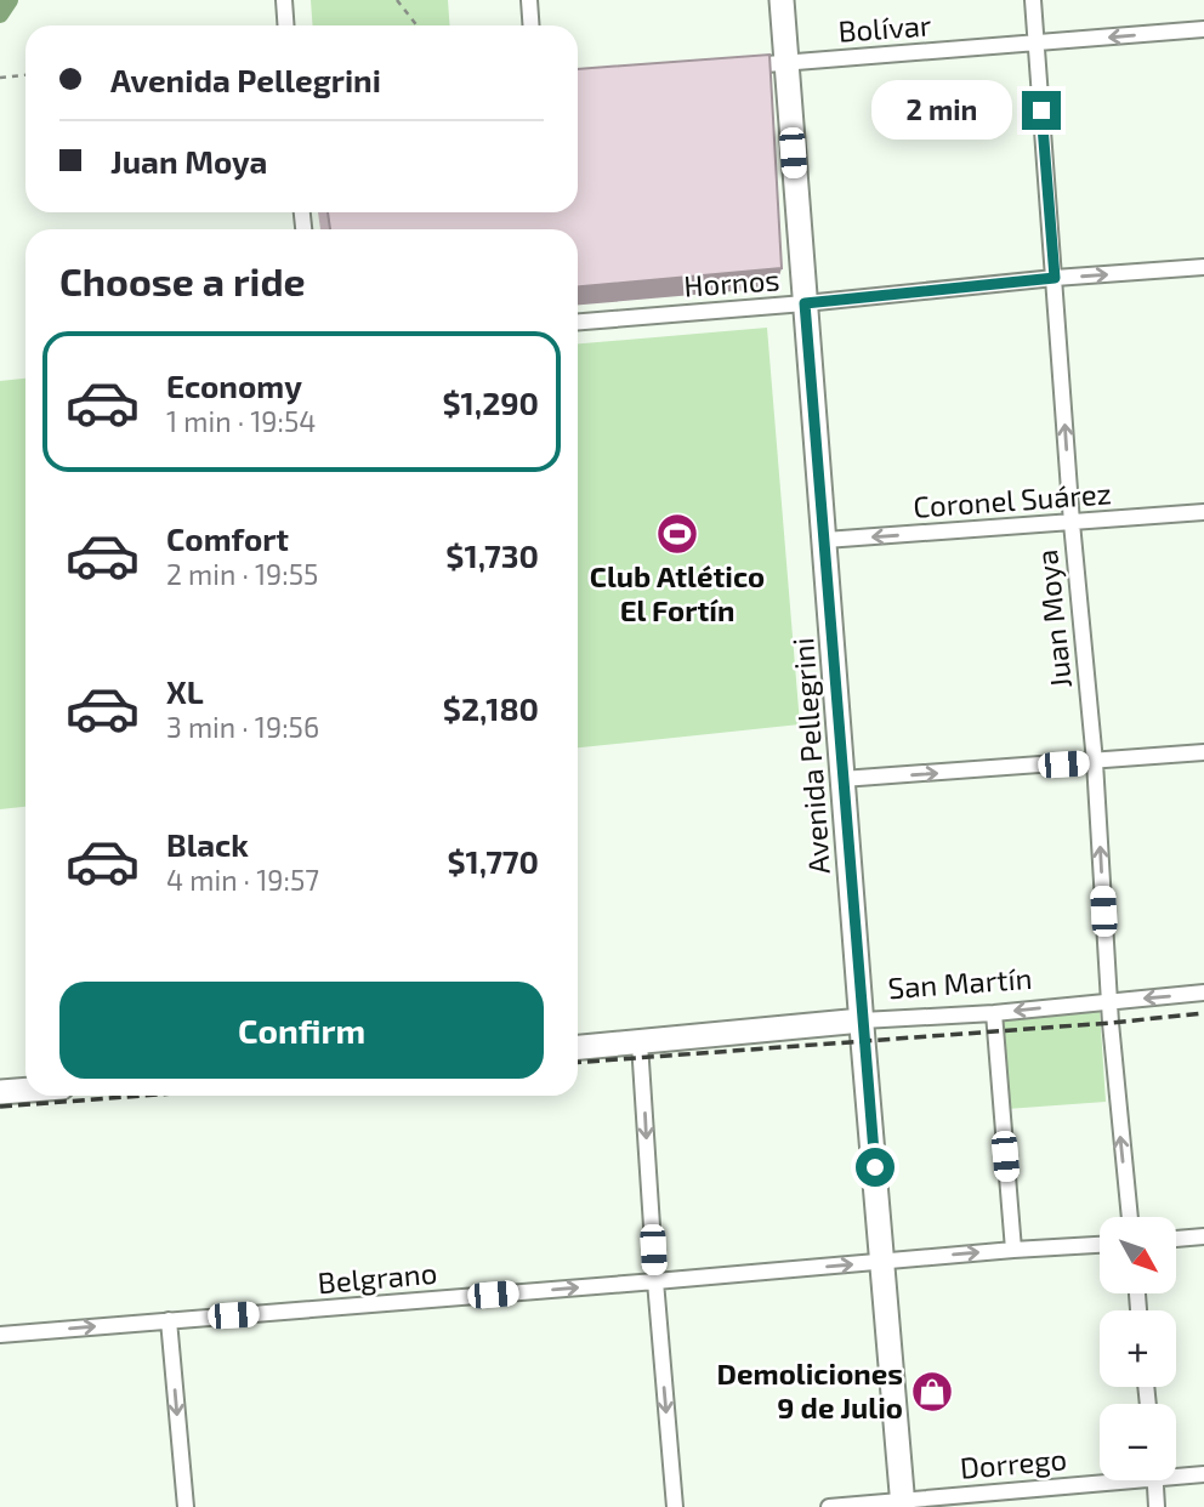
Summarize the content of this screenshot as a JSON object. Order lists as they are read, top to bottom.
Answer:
{
  "streets": {
    "main road": ["Avenida Pellegrini", "San Martín"],
    "street": [
      "Bolívar",
      "Hornos",
      "Coronel Suárez",
      "Juan Moya",
      "Belgrano",
      "Dorrego"
    ]
  },
  "crossings": [
    ["Bolívar", "Juan Moya"],
    ["Bolívar", "Avenida Pellegrini"],
    ["Hornos", "Juan Moya"],
    ["Hornos", "Avenida Pellegrini"],
    ["Coronel Suárez", "Juan Moya"],
    ["Coronel Suárez", "Avenida Pellegrini"],
    ["Juan Moya", "San Martín"],
    ["Avenida Pellegrini", "San Martín"],
    ["Avenida Pellegrini", "Belgrano"],
    ["Avenida Pellegrini", "Dorrego"]
  ],
  "one_way": ["Bolívar", "Coronel Suárez", "Belgrano"],
  "places": {
    "sports": ["Club Atlético El Fortín"],
    "shop": ["Demoliciones 9 de Julio"]
  },
  "north": "bottom right",
  "page": {
    "banner": ["Avenida Pellegrini", "Juan Moya"],
    "bubble": "2 min",
    "heading": "Choose a ride",
    "list": [
      {
        "name": "Economy",
        "note": "1 min · 19:54",
        "value": "$1,290"
      },
      {
        "name": "Comfort",
        "note": "2 min · 19:55",
        "value": "$1,730"
      },
      {
        "name": "XL",
        "note": "3 min · 19:56",
        "value": "$2,180"
      },
      {
        "name": "Black",
        "note": "4 min · 19:57",
        "value": "$1,770"
      }
    ],
    "buttons": "Confirm",
    "map_buttons": ["+", "−"]
  }
}
